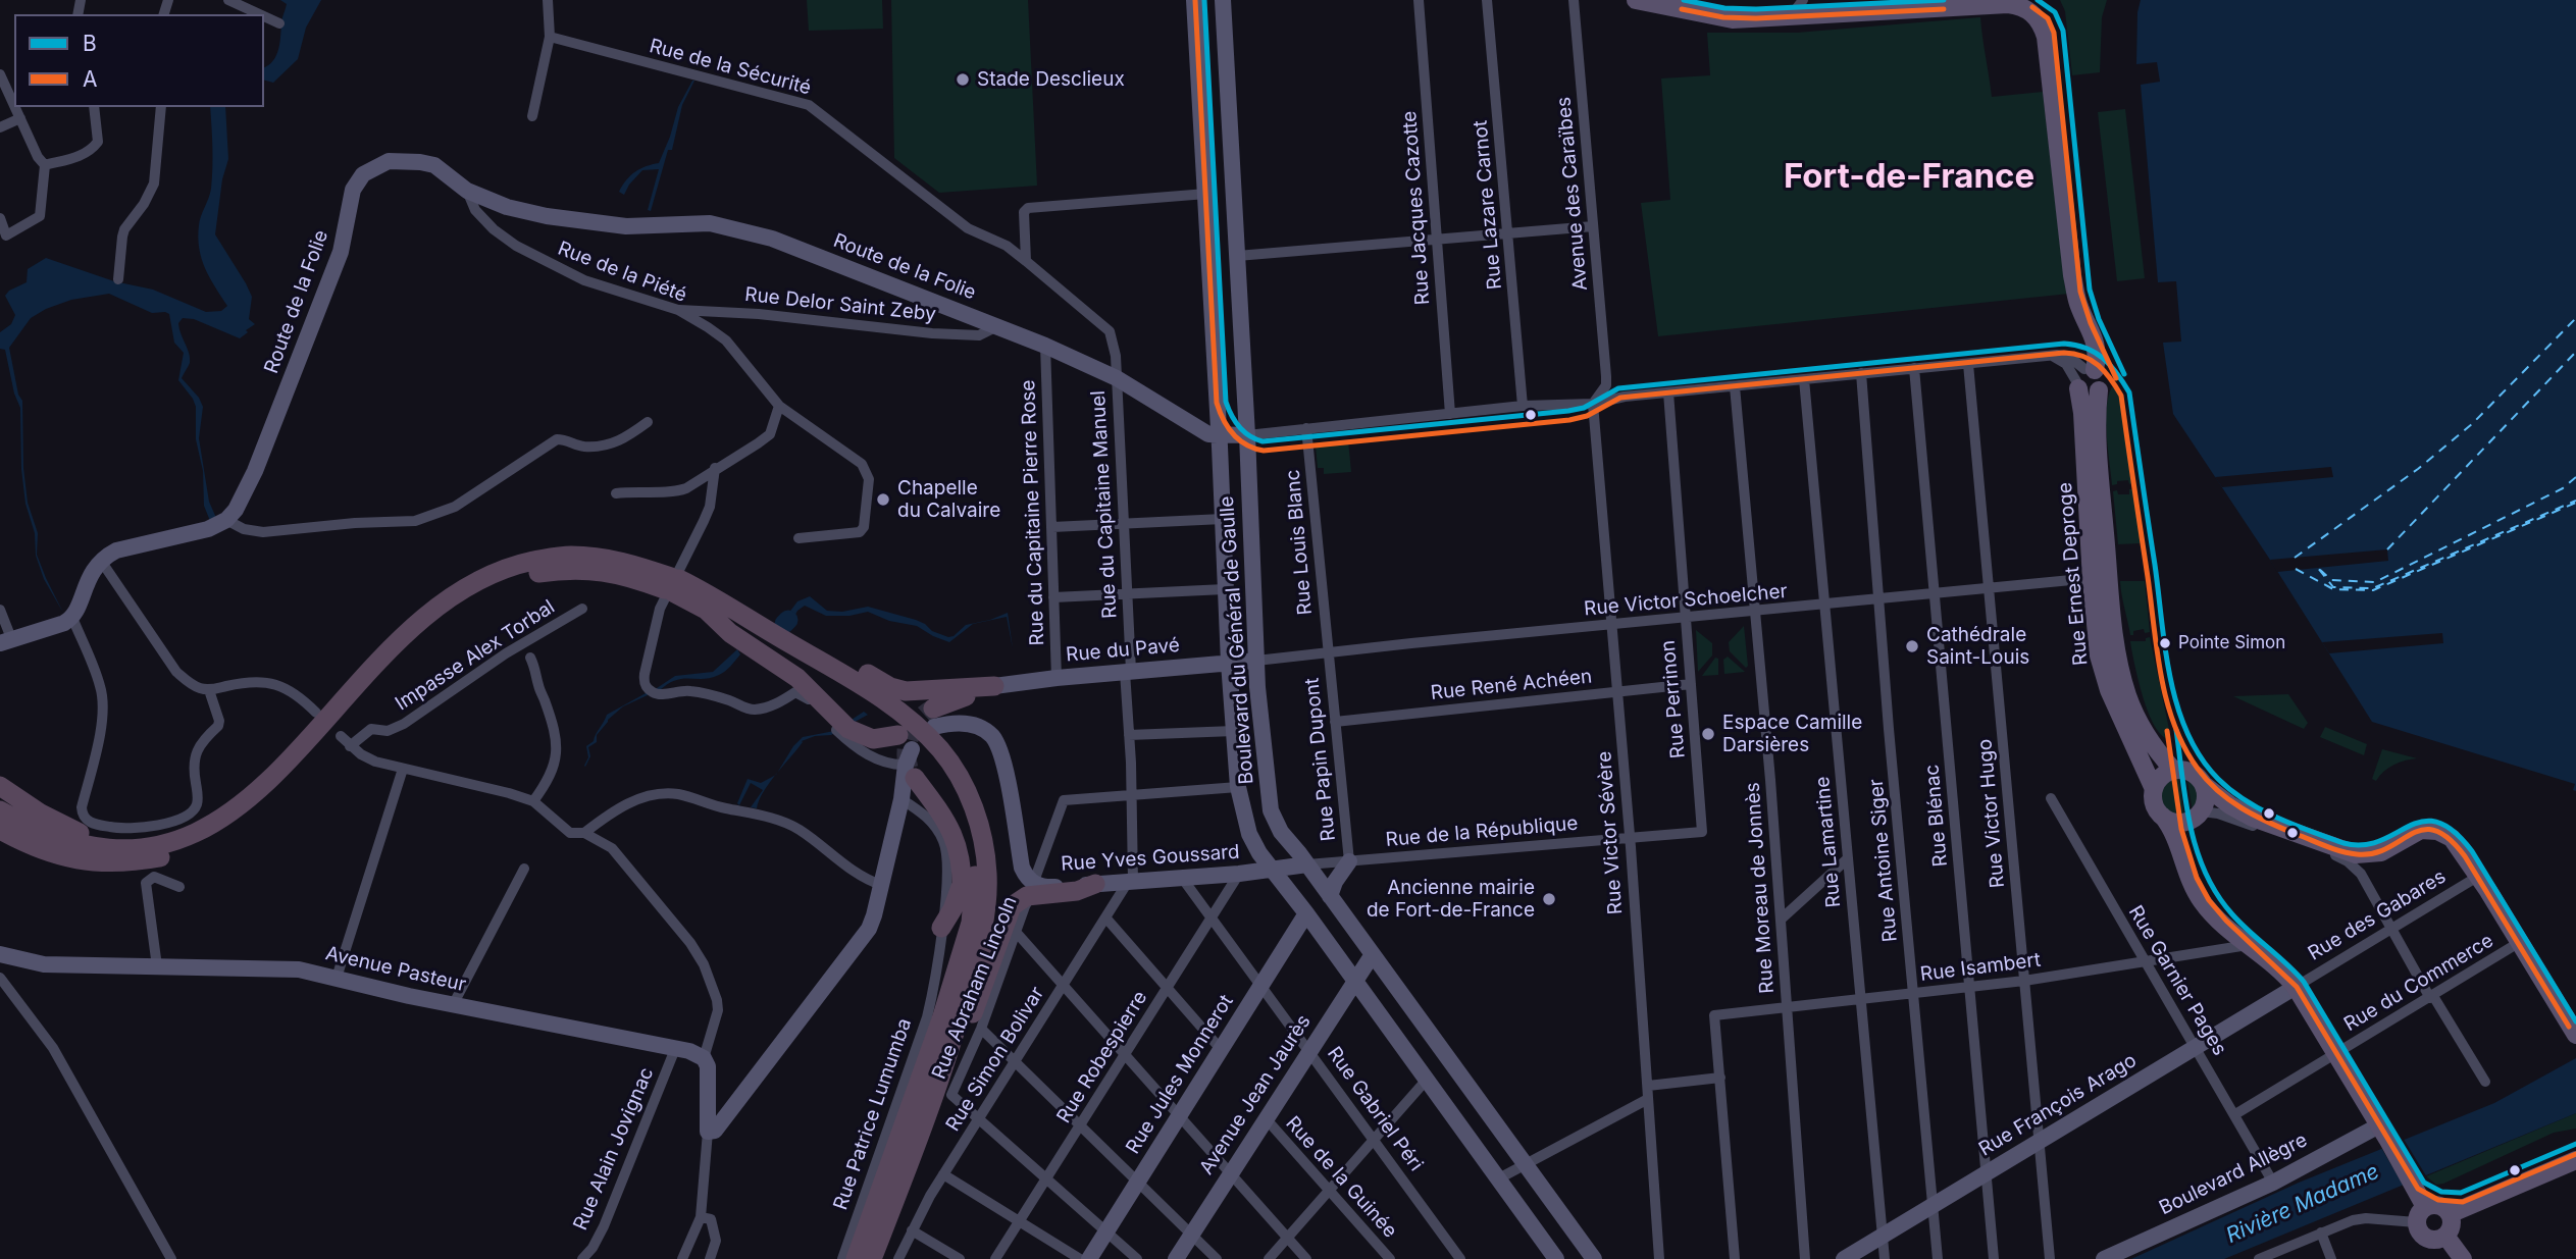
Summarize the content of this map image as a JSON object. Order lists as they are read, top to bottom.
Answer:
{
  "streets": {
    "main road": [
      "Route de la Folie",
      "Rue Ernest Deproge",
      "Boulevard du Général de Gaulle",
      "Rue du Pavé",
      "Rue Yves Goussard",
      "Avenue Pasteur",
      "Rue Jules Monnerot",
      "Avenue Jean Jaurès",
      "Rue François Arago",
      "Boulevard Allègre"
    ],
    "street": [
      "Rue de la Sécurité",
      "Avenue des Caraïbes",
      "Rue Lazare Carnot",
      "Rue Jacques Cazotte",
      "Rue de la Piété",
      "Rue Delor Saint Zeby",
      "Rue du Capitaine Manuel",
      "Rue du Capitaine Pierre Rose",
      "Rue Louis Blanc",
      "Rue Victor Schoelcher",
      "Impasse Alex Torbal",
      "Rue René Achéen",
      "Rue Perrinon",
      "Rue Papin Dupont",
      "Rue Victor Hugo",
      "Rue Blénac",
      "Rue de la République",
      "Rue Victor Sévère",
      "Rue Lamartine",
      "Rue Antoine Siger",
      "Rue Moreau de Jonnès",
      "Rue des Gabares",
      "Rue Isambert",
      "Rue Garnier Pages",
      "Rue du Commerce",
      "Rue Abraham Lincoln",
      "Rue Robespierre",
      "Rue Simon Bolivar",
      "Rue Gabriel Péri",
      "Rue Patrice Lumumba",
      "Rue Alain Jovignac",
      "Rue de la Guinée"
    ]
  },
  "crossings": [
    ["Rue de la Sécurité", "Route de la Folie"],
    ["Rue de la Sécurité", "Rue du Capitaine Manuel"],
    ["Route de la Folie", "Rue de la Piété"],
    ["Route de la Folie", "Rue Delor Saint Zeby"],
    ["Route de la Folie", "Rue du Capitaine Manuel"],
    ["Route de la Folie", "Rue du Capitaine Pierre Rose"],
    ["Route de la Folie", "Boulevard du Général de Gaulle"],
    ["Rue de la Piété", "Rue Delor Saint Zeby"],
    ["Rue du Capitaine Manuel", "Rue du Pavé"],
    ["Rue du Capitaine Manuel", "Rue Yves Goussard"],
    ["Rue du Capitaine Manuel", "Rue Abraham Lincoln"],
    ["Rue du Capitaine Manuel", "Rue Simon Bolivar"],
    ["Rue du Capitaine Pierre Rose", "Rue du Pavé"],
    ["Rue Louis Blanc", "Rue Victor Schoelcher"],
    ["Rue Louis Blanc", "Rue Papin Dupont"],
    ["Rue Ernest Deproge", "Rue Victor Schoelcher"],
    ["Rue Victor Schoelcher", "Boulevard du Général de Gaulle"],
    ["Rue Victor Schoelcher", "Rue du Pavé"],
    ["Rue Victor Schoelcher", "Rue Perrinon"],
    ["Rue Victor Schoelcher", "Rue Papin Dupont"],
    ["Rue Victor Schoelcher", "Rue Victor Hugo"],
    ["Rue Victor Schoelcher", "Rue Blénac"],
    ["Rue Victor Schoelcher", "Rue Victor Sévère"],
    ["Rue Victor Schoelcher", "Rue Lamartine"],
    ["Rue Victor Schoelcher", "Rue Antoine Siger"],
    ["Rue Victor Schoelcher", "Rue Moreau de Jonnès"],
    ["Boulevard du Général de Gaulle", "Rue du Pavé"],
    ["Boulevard du Général de Gaulle", "Rue de la République"],
    ["Boulevard du Général de Gaulle", "Rue Yves Goussard"],
    ["Boulevard du Général de Gaulle", "Rue Jules Monnerot"],
    ["Boulevard du Général de Gaulle", "Avenue Jean Jaurès"],
    ["Rue René Achéen", "Rue Perrinon"],
    ["Rue René Achéen", "Rue Papin Dupont"],
    ["Rue René Achéen", "Rue Victor Sévère"],
    ["Rue Perrinon", "Rue de la République"],
    ["Rue Papin Dupont", "Rue de la République"],
    ["Rue Victor Hugo", "Rue Isambert"],
    ["Rue Victor Hugo", "Rue François Arago"],
    ["Rue Blénac", "Rue Isambert"],
    ["Rue Blénac", "Rue François Arago"],
    ["Rue de la République", "Rue Victor Sévère"],
    ["Rue de la République", "Rue Yves Goussard"],
    ["Rue Lamartine", "Rue Isambert"],
    ["Rue Lamartine", "Rue François Arago"],
    ["Rue Yves Goussard", "Rue Robespierre"],
    ["Rue Yves Goussard", "Rue Simon Bolivar"],
    ["Rue Yves Goussard", "Rue Gabriel Péri"],
    ["Rue Antoine Siger", "Rue Isambert"],
    ["Rue Antoine Siger", "Rue François Arago"],
    ["Rue Moreau de Jonnès", "Rue Isambert"],
    ["Rue des Gabares", "Rue François Arago"],
    ["Rue Isambert", "Rue Garnier Pages"],
    ["Avenue Pasteur", "Rue Alain Jovignac"],
    ["Rue Garnier Pages", "Rue du Commerce"],
    ["Rue Garnier Pages", "Rue François Arago"],
    ["Rue Garnier Pages", "Boulevard Allègre"],
    ["Rue Abraham Lincoln", "Rue Simon Bolivar"],
    ["Rue Robespierre", "Rue Gabriel Péri"],
    ["Rue Jules Monnerot", "Rue Gabriel Péri"],
    ["Avenue Jean Jaurès", "Rue Gabriel Péri"],
    ["Avenue Jean Jaurès", "Rue de la Guinée"]
  ],
  "districts": ["Fort-de-France"],
  "water": ["Rivière Madame"],
  "places": [
    "Stade Desclieux",
    "Chapelle du Calvaire",
    "Pointe Simon",
    "Cathédrale Saint-Louis",
    "Espace Camille Darsières",
    "Ancienne mairie de Fort-de-France"
  ],
  "lines": ["transit line B", "transit line A"],
  "legend": ["B", "A"]
}
